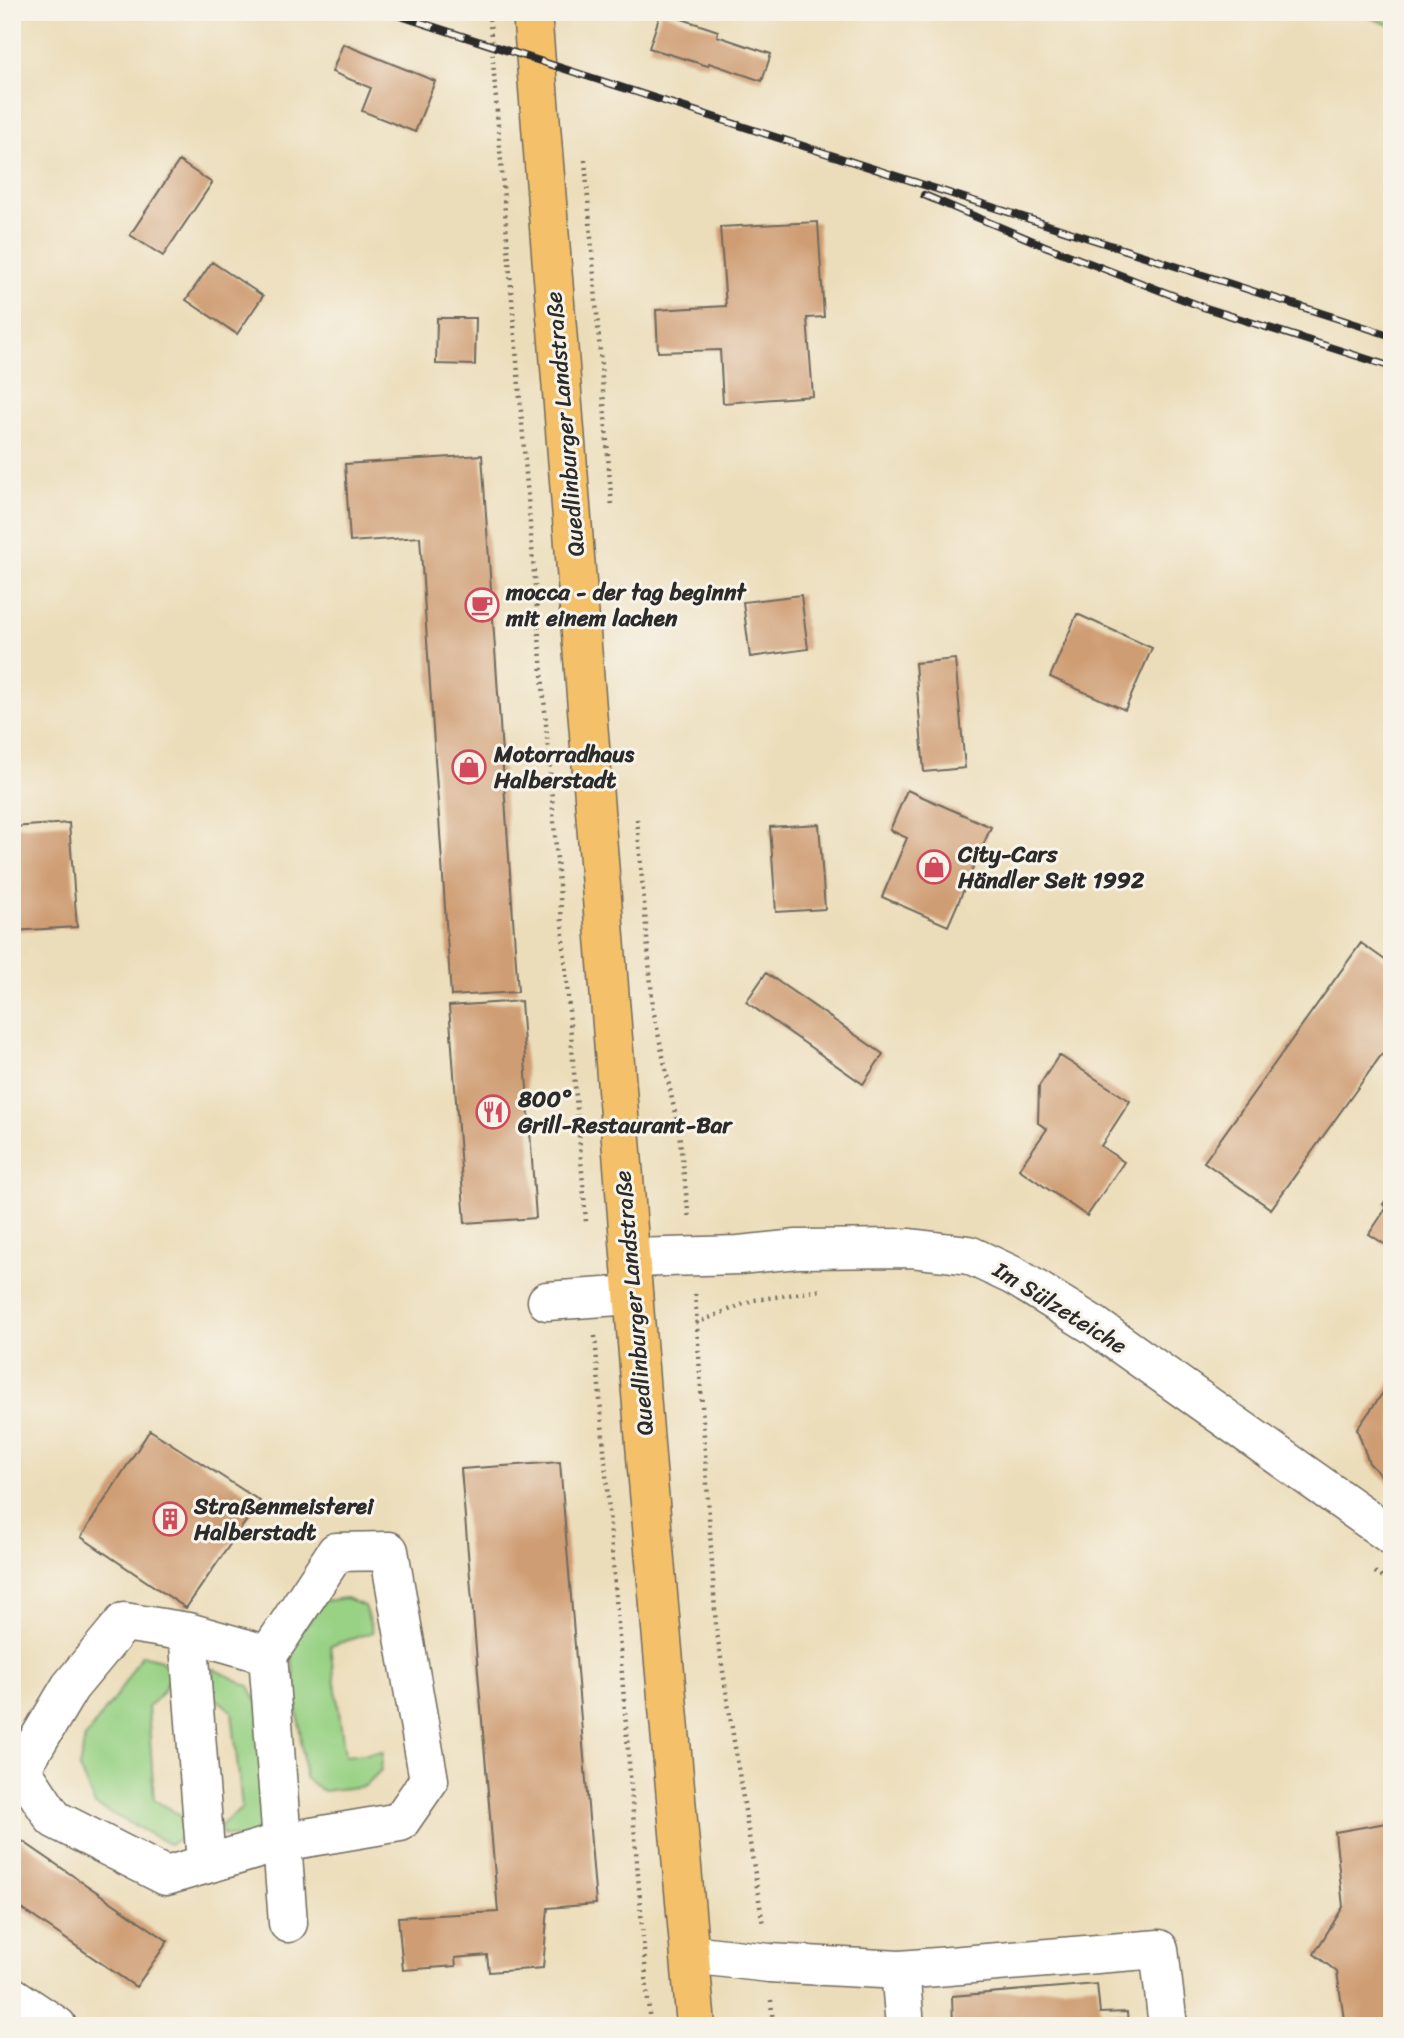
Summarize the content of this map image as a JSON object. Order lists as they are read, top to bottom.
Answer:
{
  "streets": {
    "main road": ["Quedlinburger Landstraße"],
    "street": ["Im Sülzeteiche"]
  },
  "crossings": [
    ["Quedlinburger Landstraße", "Im Sülzeteiche"]
  ],
  "places": {
    "cafe": ["mocca - der tag beginnt mit einem lachen"],
    "shop": ["Motorradhaus Halberstadt", "City-Cars Händler Seit 1992"],
    "restaurant": ["800° Grill-Restaurant-Bar"],
    "building": ["Straßenmeisterei Halberstadt"]
  }
}
